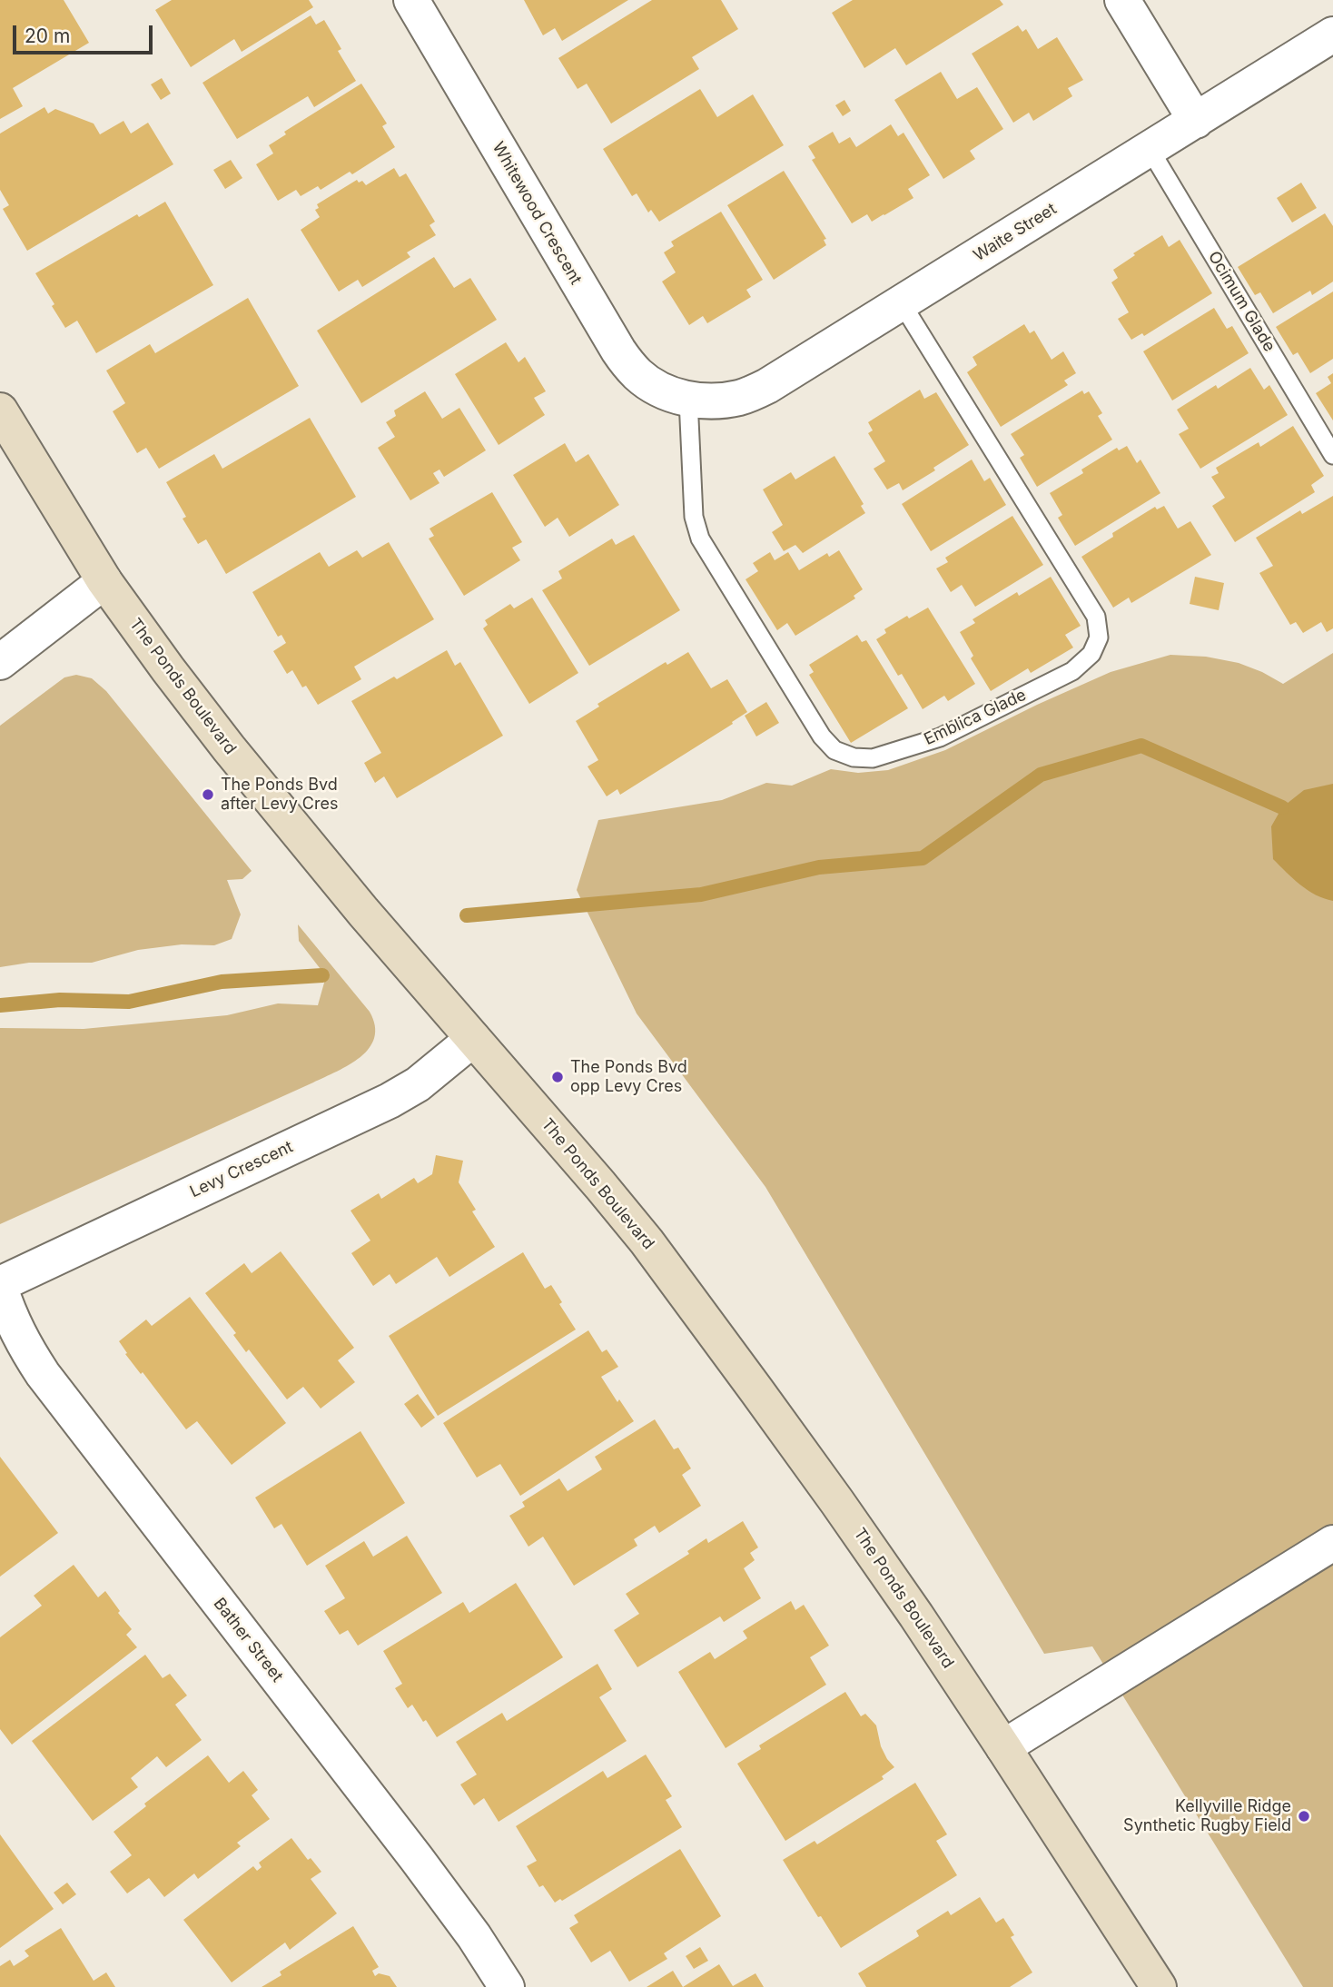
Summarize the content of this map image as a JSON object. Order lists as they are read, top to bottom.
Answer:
{
  "streets": {
    "street": [
      "Whitewood Crescent",
      "Waite Street",
      "The Ponds Boulevard",
      "Levy Crescent",
      "Bather Street"
    ],
    "lane": ["Ocimum Glade", "Emblica Glade"]
  },
  "crossings": [
    ["Whitewood Crescent", "Waite Street"],
    ["Whitewood Crescent", "Emblica Glade"],
    ["Waite Street", "Ocimum Glade"],
    ["Waite Street", "Emblica Glade"],
    ["The Ponds Boulevard", "Levy Crescent"],
    ["Levy Crescent", "Bather Street"]
  ],
  "places": ["The Ponds Bvd after Levy Cres", "The Ponds Bvd opp Levy Cres", "Kellyville Ridge Synthetic Rugby Field"],
  "scale_bar": "20 m"
}
